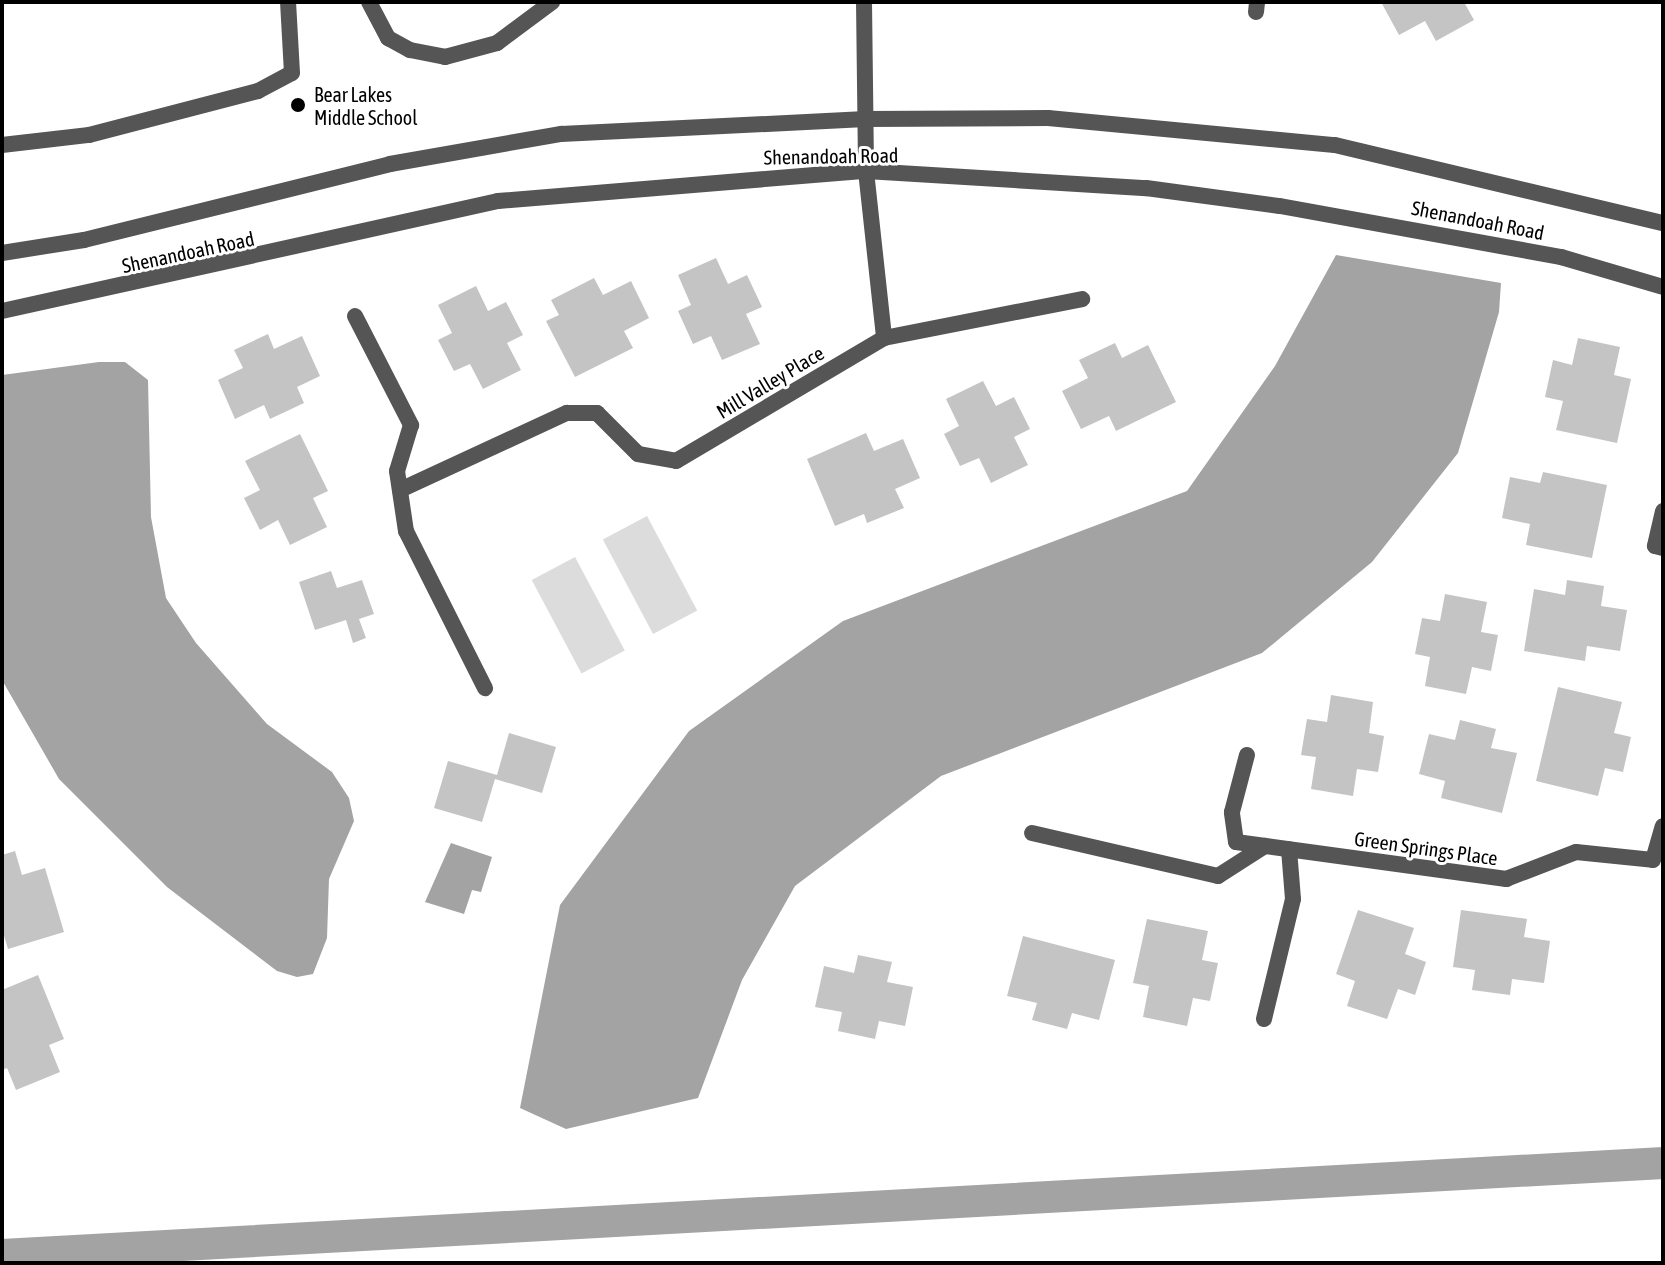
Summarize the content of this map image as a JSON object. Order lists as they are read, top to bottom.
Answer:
{
  "streets": {
    "street": ["Shenandoah Road", "Mill Valley Place", "Green Springs Place"]
  },
  "places": ["Bear Lakes Middle School"]
}
